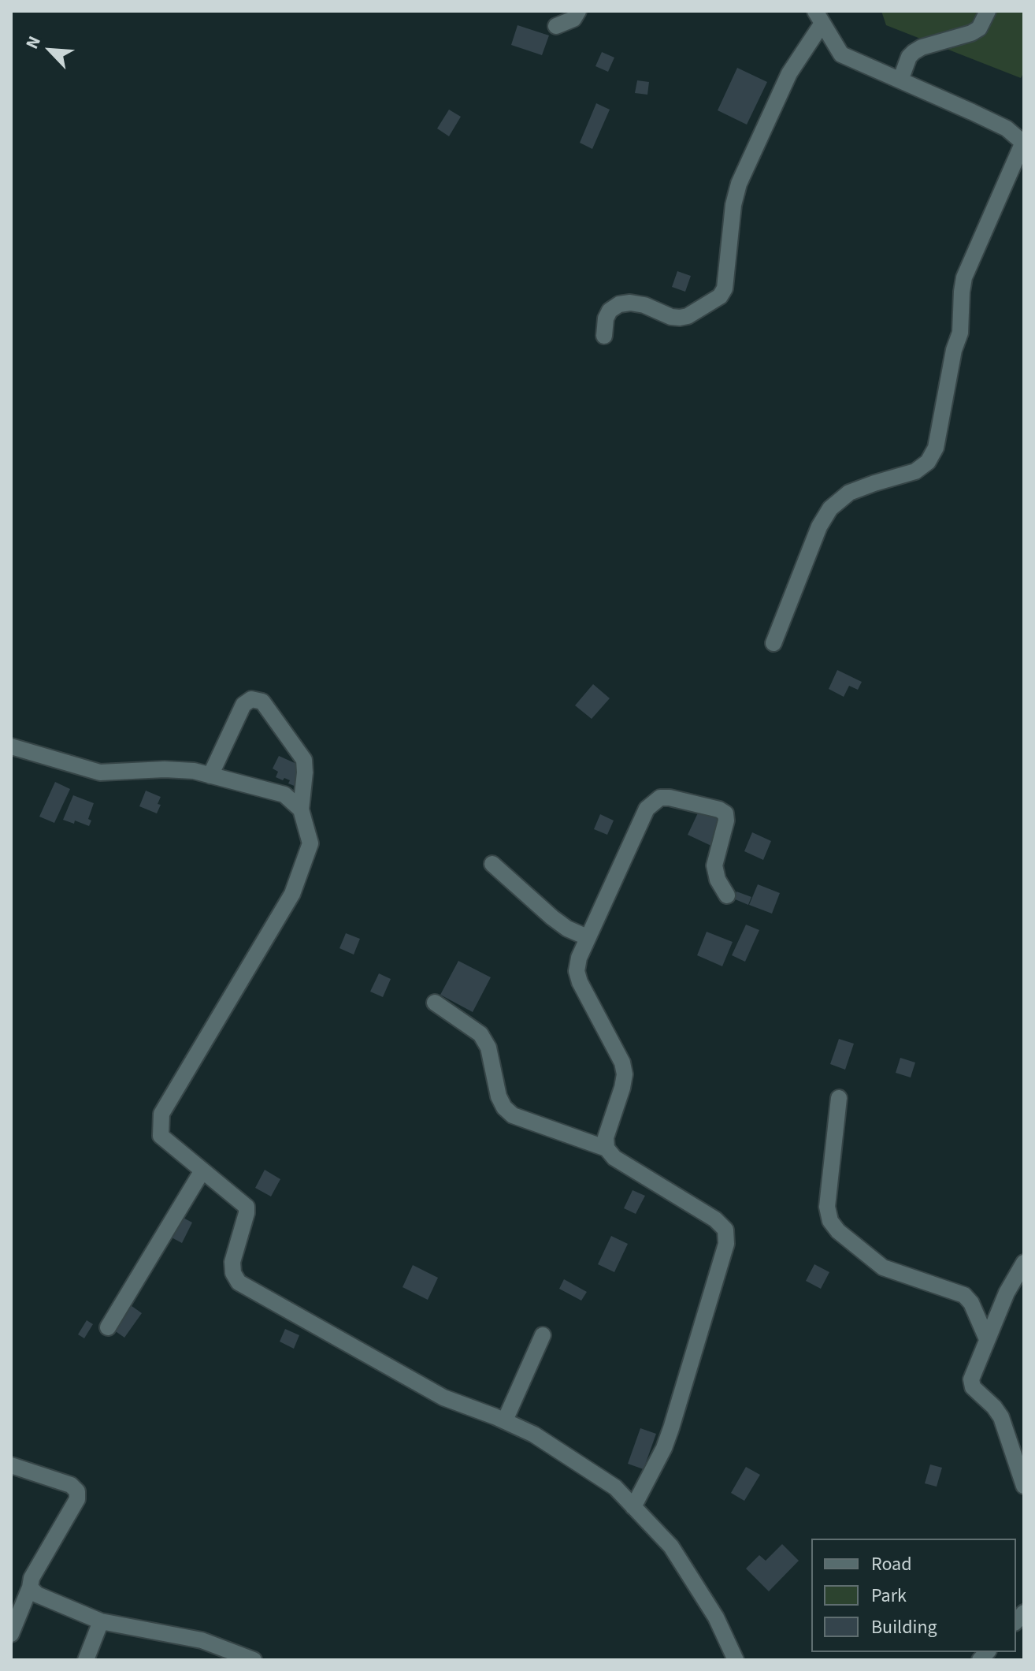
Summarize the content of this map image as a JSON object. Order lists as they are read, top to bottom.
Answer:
{
  "legend": ["Road", "Park", "Building"],
  "north": "top left"
}
